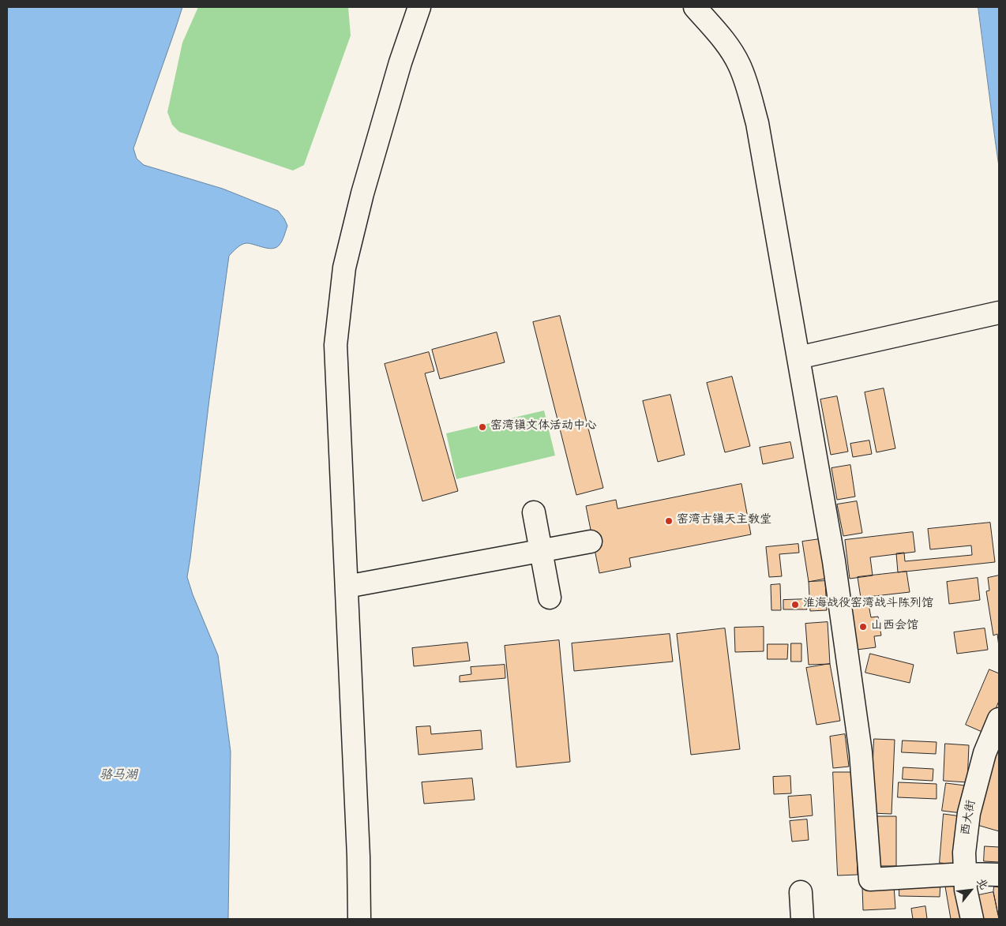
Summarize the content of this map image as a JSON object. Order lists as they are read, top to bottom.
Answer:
{
  "streets": {
    "street": ["西大街"]
  },
  "water": ["骆马湖"],
  "places": [
    "窑湾镇文体活动中心",
    "窑湾古镇天主教堂",
    "淮海战役窑湾战斗陈列馆",
    "山西会馆"
  ],
  "north": "top right"
}
